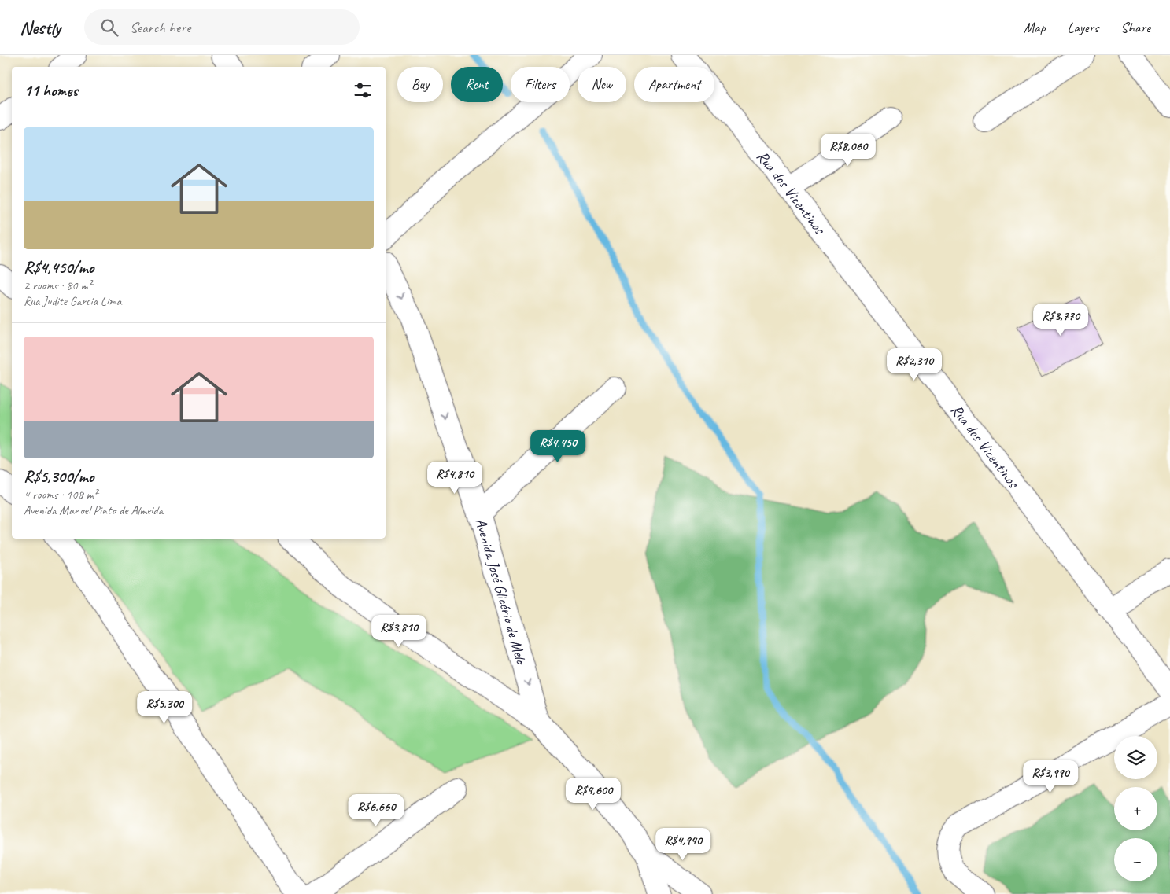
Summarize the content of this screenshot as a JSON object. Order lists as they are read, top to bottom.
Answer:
{
  "streets": {
    "street": ["Rua dos Vicentinos", "Avenida José Glicério de Melo"]
  },
  "one_way": ["Avenida José Glicério de Melo"],
  "page": {
    "header": "Nestly",
    "search": "Search here",
    "nav": ["Map", "Layers", "Share"],
    "chip": [
      "Buy",
      "Rent",
      "Filters",
      "New",
      "Apartment"
    ],
    "heading": "11 homes",
    "list": [
      {
        "name": "R$4,450/mo",
        "note": "2 rooms · 80 m² · Rua Judite Garcia Lima"
      },
      {
        "name": "R$5,300/mo",
        "note": "4 rooms · 108 m² · Avenida Manoel Pinto de Almeida"
      }
    ],
    "price": [
      "R$8,060",
      "R$3,770",
      "R$2,310",
      "R$4,450",
      "R$4,810",
      "R$3,810",
      "R$5,300",
      "R$3,990",
      "R$4,600",
      "R$6,660",
      "R$4,940"
    ],
    "map_buttons": ["+", "−"]
  }
}
